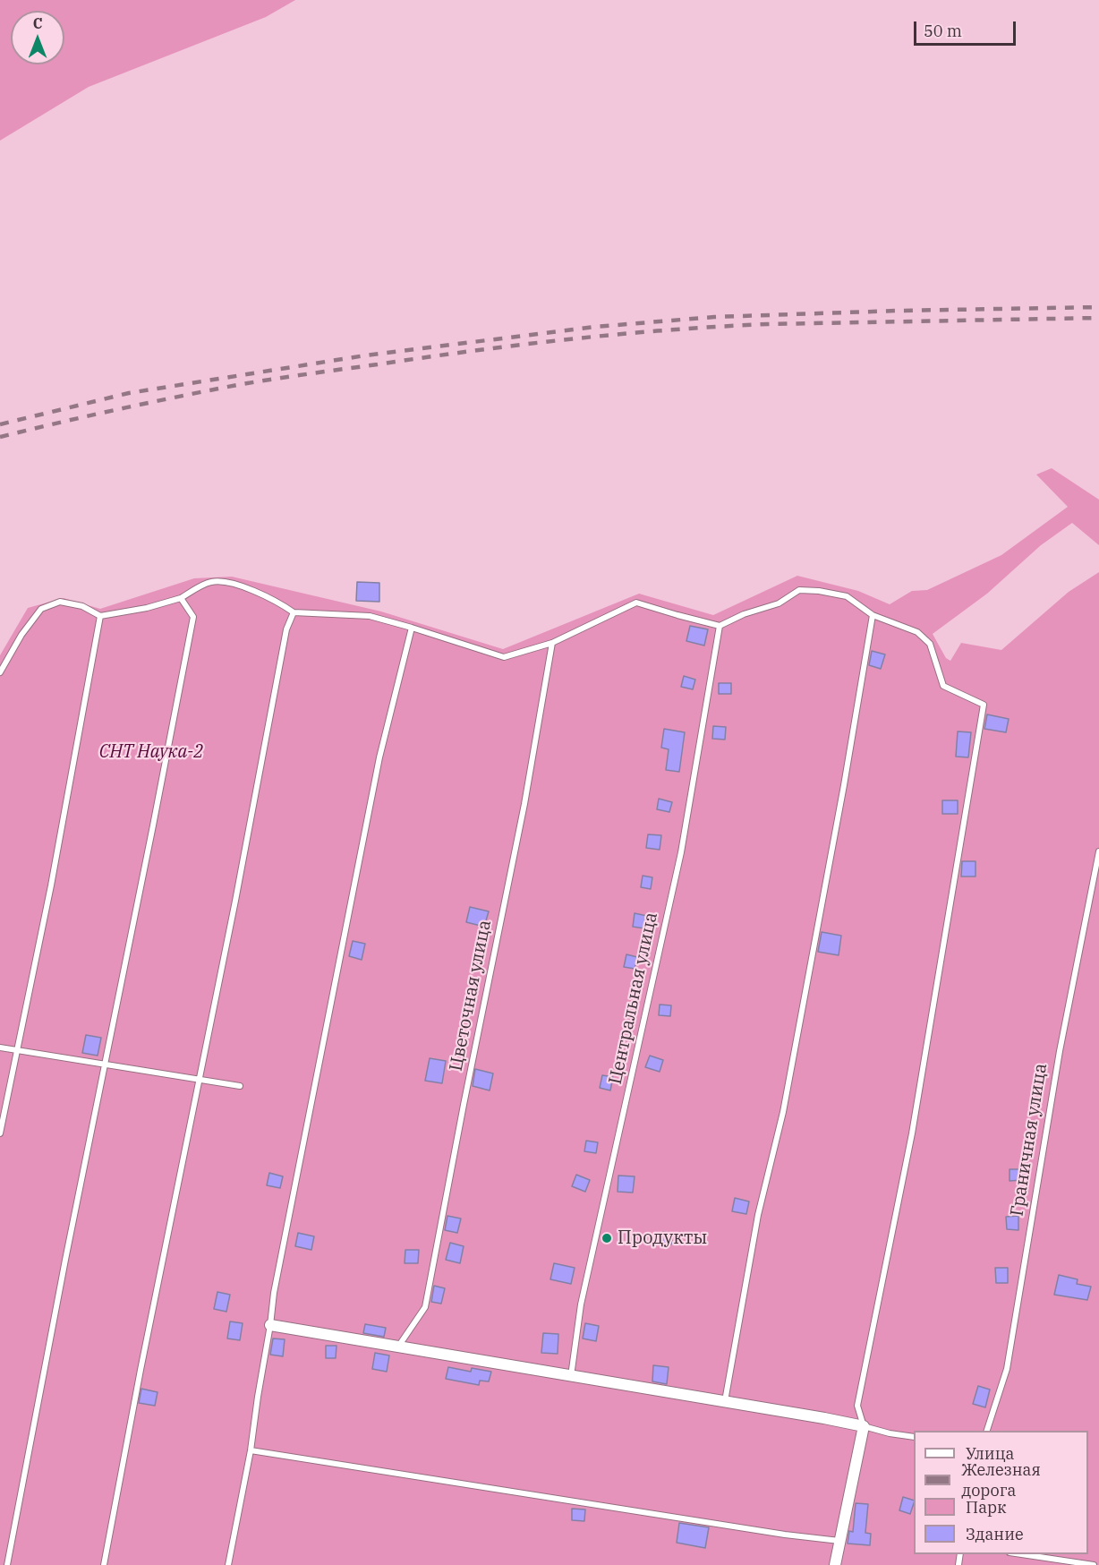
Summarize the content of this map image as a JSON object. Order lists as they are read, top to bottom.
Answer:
{
  "streets": {
    "lane": ["Цветочная улица", "Центральная улица", "Граничная улица"]
  },
  "parks": ["СНТ Наука-2"],
  "places": ["Продукты"],
  "legend": [
    "Улица",
    "Железная дорога",
    "Парк",
    "Здание"
  ],
  "scale_bar": "50 m",
  "north": "top"
}
